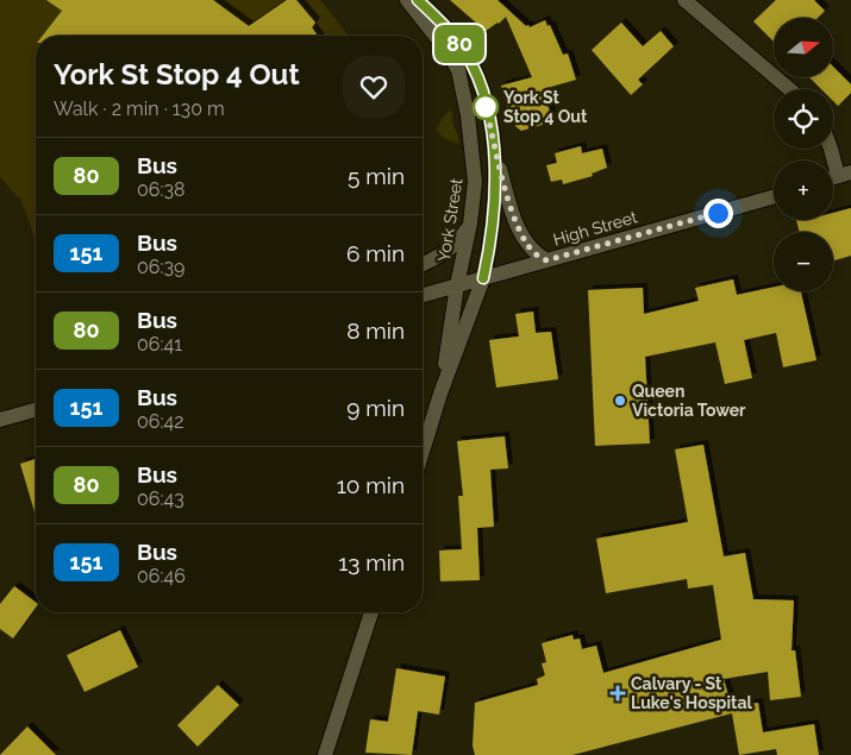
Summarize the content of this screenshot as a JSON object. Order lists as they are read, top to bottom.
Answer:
{
  "streets": {
    "street": ["York Street", "High Street"]
  },
  "crossings": [
    ["York Street", "High Street"]
  ],
  "places": {
    "other": ["York St Stop 4 Out", "Queen Victoria Tower"],
    "health": ["Calvary - St Luke's Hospital"]
  },
  "lines": ["bus line 80"],
  "north": "right",
  "page": {
    "on_map": "80",
    "map_buttons": ["+", "−"],
    "heading": ["York St Stop 4 Out", "Walk · 2 min · 130 m"],
    "list": [
      {
        "mark": "80",
        "name": "Bus",
        "note": "06:38",
        "value": "5 min"
      },
      {
        "mark": "151",
        "name": "Bus",
        "note": "06:39",
        "value": "6 min"
      },
      {
        "mark": "80",
        "name": "Bus",
        "note": "06:41",
        "value": "8 min"
      },
      {
        "mark": "151",
        "name": "Bus",
        "note": "06:42",
        "value": "9 min"
      },
      {
        "mark": "80",
        "name": "Bus",
        "note": "06:43",
        "value": "10 min"
      },
      {
        "mark": "151",
        "name": "Bus",
        "note": "06:46",
        "value": "13 min"
      }
    ]
  }
}
